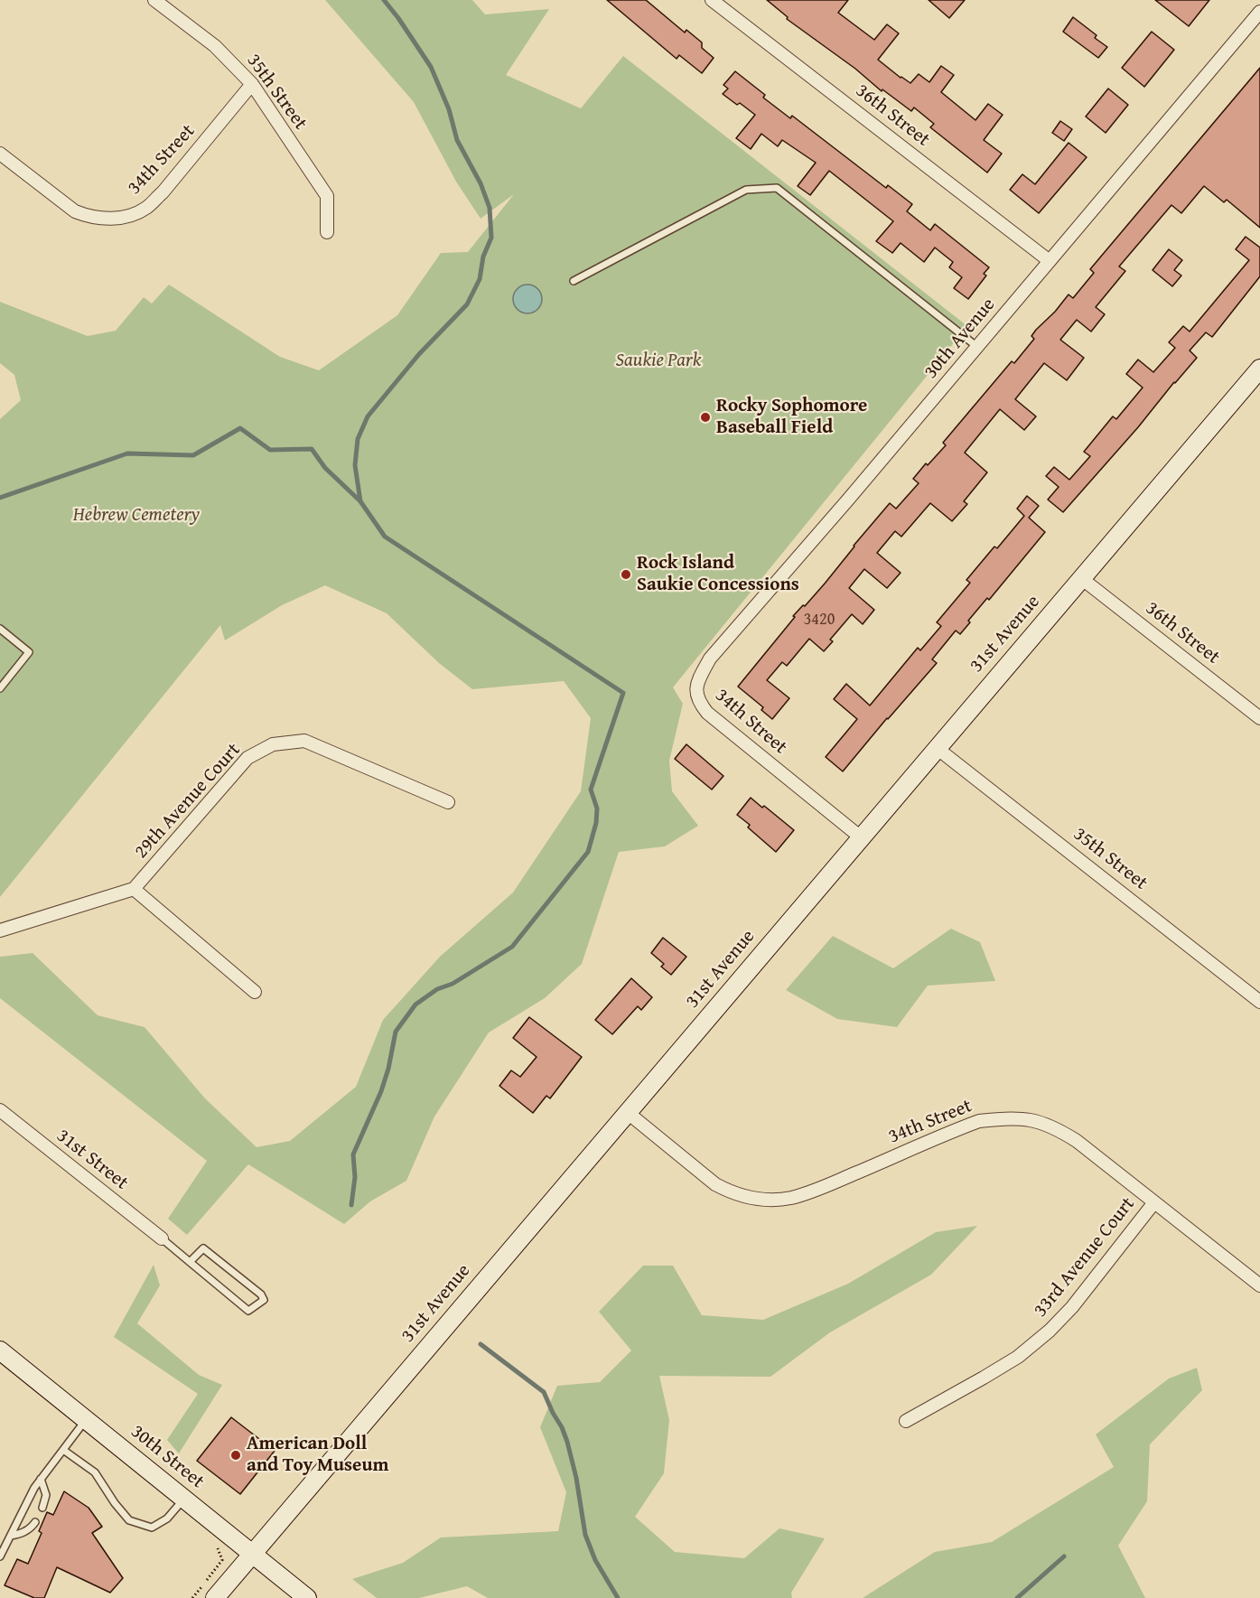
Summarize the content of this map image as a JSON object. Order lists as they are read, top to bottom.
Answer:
{
  "streets": {
    "street": [
      "35th Street",
      "36th Street",
      "34th Street",
      "30th Avenue",
      "31st Avenue",
      "29th Avenue Court",
      "31st Street",
      "33rd Avenue Court",
      "30th Street"
    ]
  },
  "crossings": [
    ["35th Street", "34th Street"],
    ["35th Street", "31st Avenue"],
    ["36th Street", "30th Avenue"],
    ["36th Street", "31st Avenue"],
    ["34th Street", "30th Avenue"],
    ["34th Street", "31st Avenue"],
    ["34th Street", "33rd Avenue Court"],
    ["31st Avenue", "30th Street"]
  ],
  "parks": ["Saukie Park", "Hebrew Cemetery"],
  "places": ["Rocky Sophomore Baseball Field", "Rock Island Saukie Concessions", "American Doll and Toy Museum"],
  "house_numbers": ["3420"]
}
